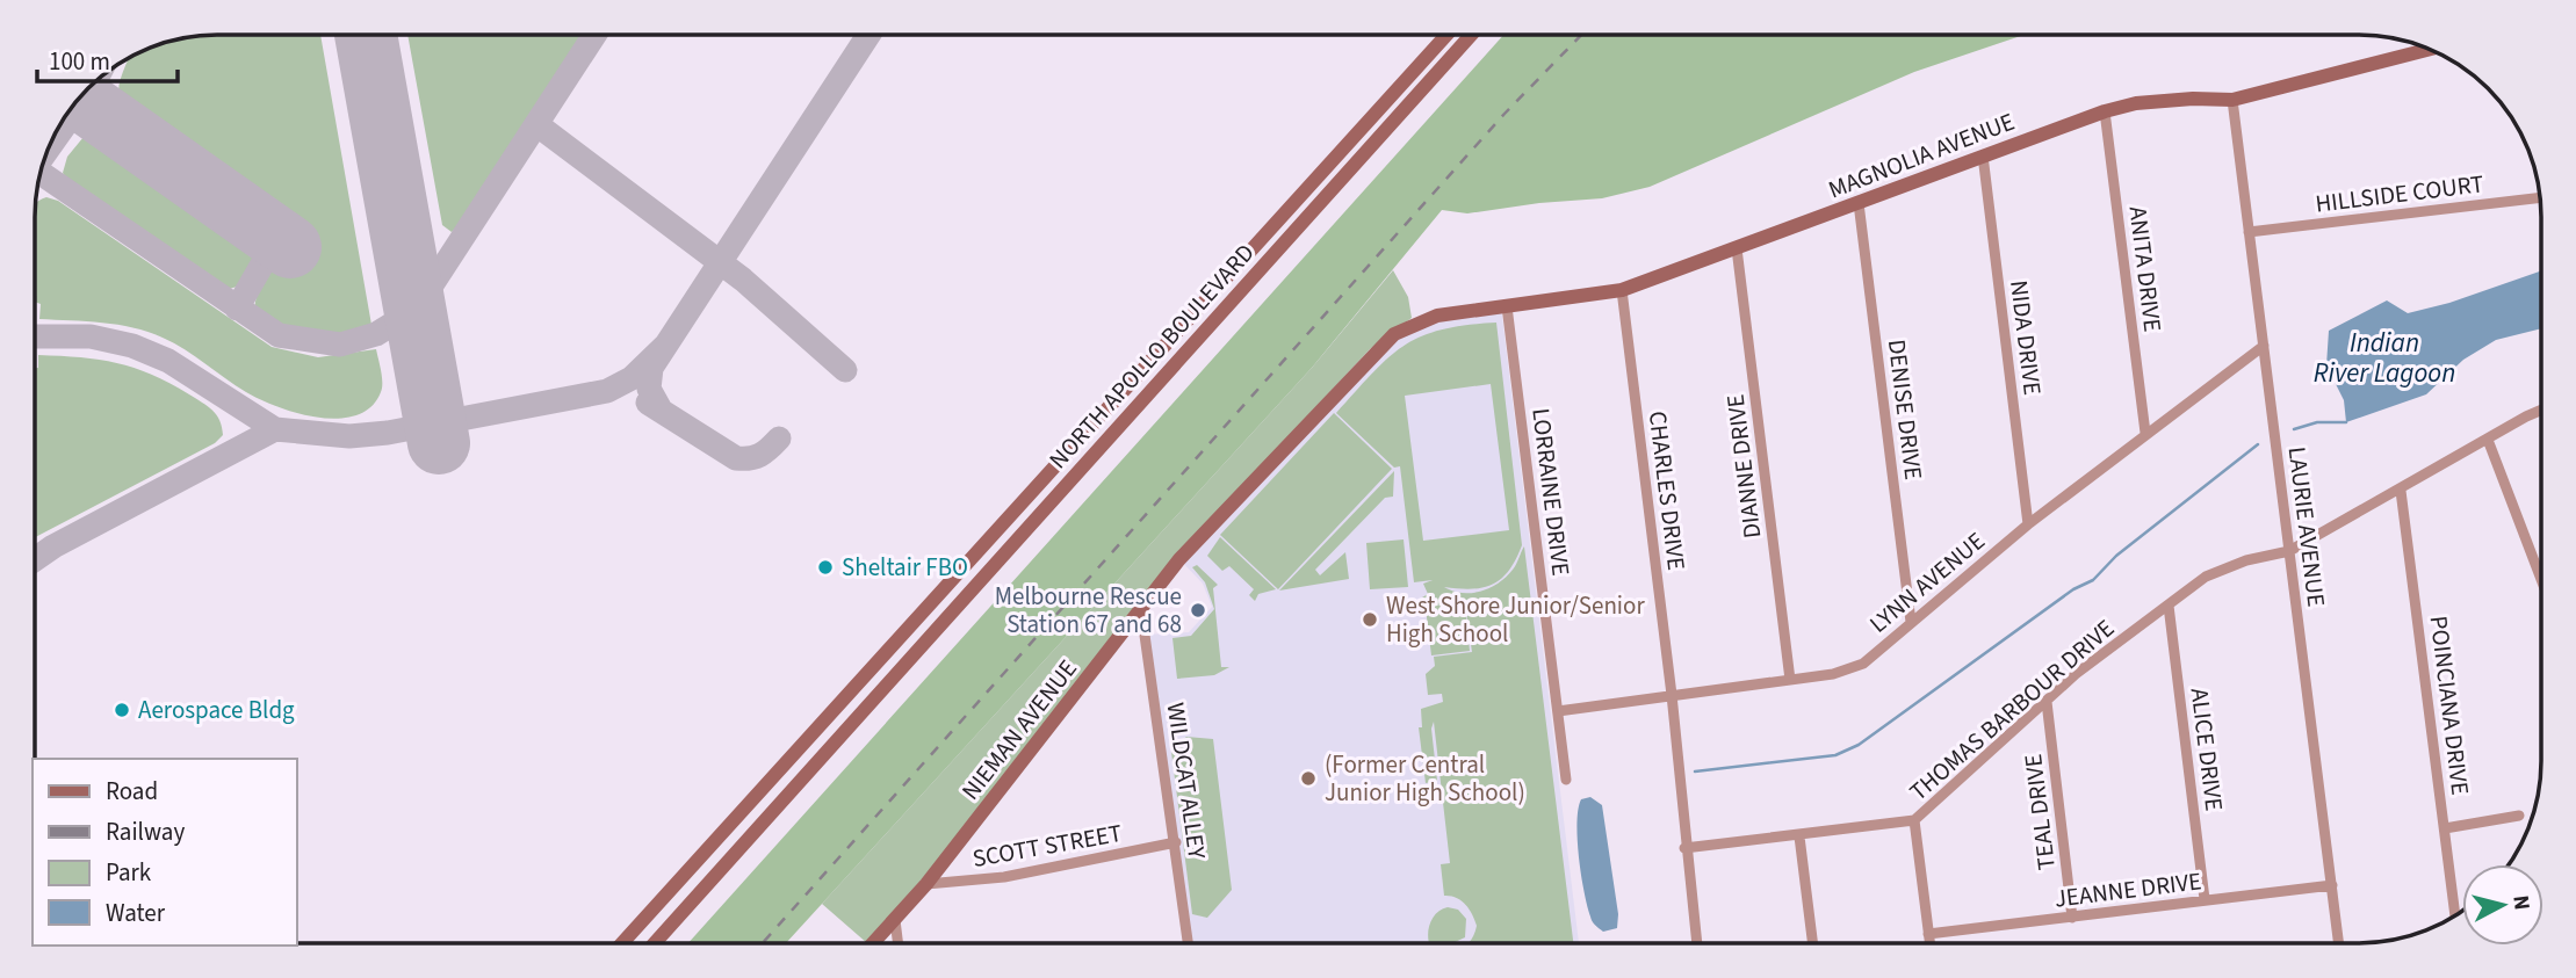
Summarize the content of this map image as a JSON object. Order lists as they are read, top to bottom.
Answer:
{
  "streets": {
    "street": [
      "MAGNOLIA AVENUE",
      "HILLSIDE COURT",
      "ANITA DRIVE",
      "NIDA DRIVE",
      "NORTH APOLLO BOULEVARD",
      "DENISE DRIVE",
      "DIANNE DRIVE",
      "CHARLES DRIVE",
      "LORRAINE DRIVE",
      "LAURIE AVENUE",
      "LYNN AVENUE",
      "POINCIANA DRIVE",
      "THOMAS BARBOUR DRIVE",
      "NIEMAN AVENUE",
      "ALICE DRIVE",
      "WILDCAT ALLEY",
      "TEAL DRIVE",
      "SCOTT STREET",
      "JEANNE DRIVE"
    ]
  },
  "crossings": [
    ["MAGNOLIA AVENUE", "ANITA DRIVE"],
    ["MAGNOLIA AVENUE", "NIDA DRIVE"],
    ["MAGNOLIA AVENUE", "DENISE DRIVE"],
    ["MAGNOLIA AVENUE", "DIANNE DRIVE"],
    ["MAGNOLIA AVENUE", "CHARLES DRIVE"],
    ["MAGNOLIA AVENUE", "LORRAINE DRIVE"],
    ["MAGNOLIA AVENUE", "LAURIE AVENUE"],
    ["MAGNOLIA AVENUE", "NIEMAN AVENUE"],
    ["HILLSIDE COURT", "LAURIE AVENUE"],
    ["ANITA DRIVE", "LYNN AVENUE"],
    ["NIDA DRIVE", "LYNN AVENUE"],
    ["DENISE DRIVE", "LYNN AVENUE"],
    ["DIANNE DRIVE", "LYNN AVENUE"],
    ["CHARLES DRIVE", "LYNN AVENUE"],
    ["CHARLES DRIVE", "THOMAS BARBOUR DRIVE"],
    ["LORRAINE DRIVE", "LYNN AVENUE"],
    ["LAURIE AVENUE", "LYNN AVENUE"],
    ["LAURIE AVENUE", "THOMAS BARBOUR DRIVE"],
    ["LAURIE AVENUE", "JEANNE DRIVE"],
    ["POINCIANA DRIVE", "THOMAS BARBOUR DRIVE"],
    ["THOMAS BARBOUR DRIVE", "ALICE DRIVE"],
    ["THOMAS BARBOUR DRIVE", "TEAL DRIVE"],
    ["NIEMAN AVENUE", "WILDCAT ALLEY"],
    ["NIEMAN AVENUE", "SCOTT STREET"],
    ["ALICE DRIVE", "JEANNE DRIVE"],
    ["WILDCAT ALLEY", "SCOTT STREET"],
    ["TEAL DRIVE", "JEANNE DRIVE"]
  ],
  "water": ["Indian River Lagoon"],
  "places": [
    "Sheltair FBO",
    "Melbourne Rescue Station 67 and 68",
    "West Shore Junior/Senior High School",
    "Aerospace Bldg",
    "(Former Central Junior High School)"
  ],
  "legend": [
    "Road",
    "Railway",
    "Park",
    "Water"
  ],
  "scale_bar": "100 m",
  "north": "right"
}
